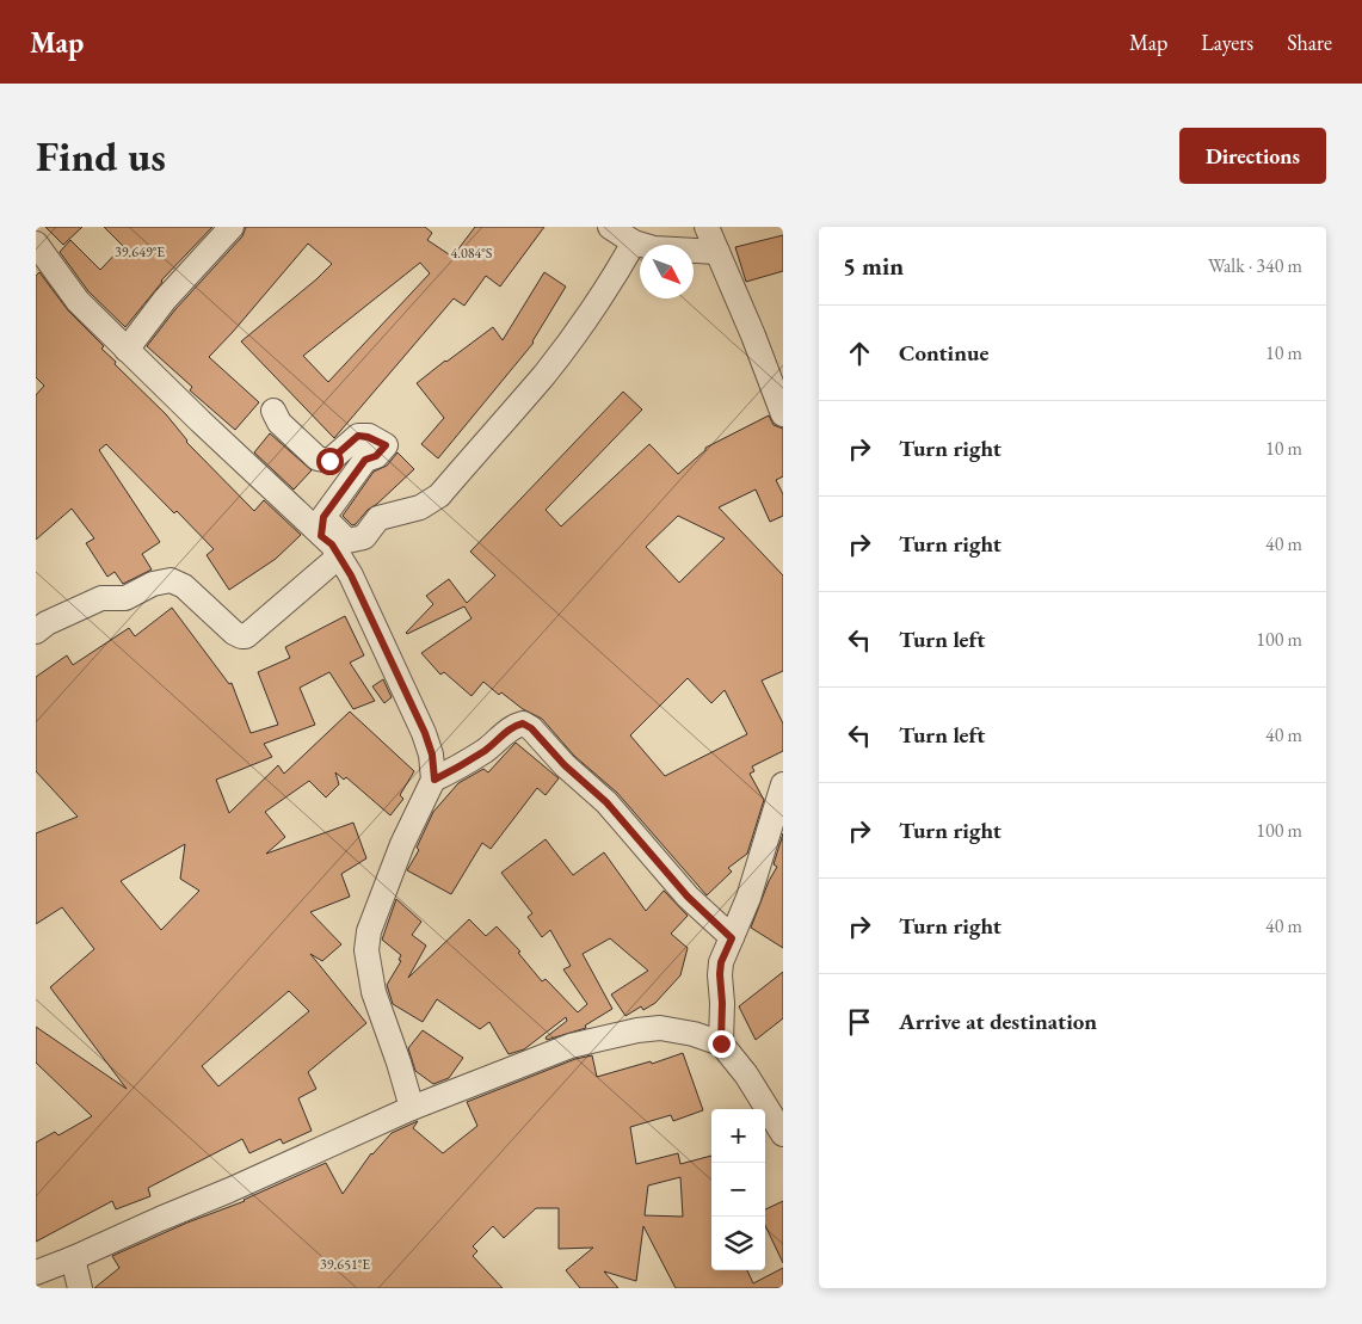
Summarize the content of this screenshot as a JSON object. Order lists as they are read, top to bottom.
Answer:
{
  "north": "bottom right",
  "page": {
    "header": "Map",
    "nav": ["Map", "Layers", "Share"],
    "buttons": "Directions",
    "title": "Find us",
    "heading": ["5 min", "Walk · 340 m"],
    "list": [
      ["Continue", "10 m"],
      ["Turn right", "10 m"],
      ["Turn right", "40 m"],
      ["Turn left", "100 m"],
      ["Turn left", "40 m"],
      ["Turn right", "100 m"],
      ["Turn right", "40 m"],
      "Arrive at destination"
    ],
    "map_buttons": ["+", "−"]
  },
  "coordinates": ["39.649°E", "4.084°S", "39.651°E"]
}
